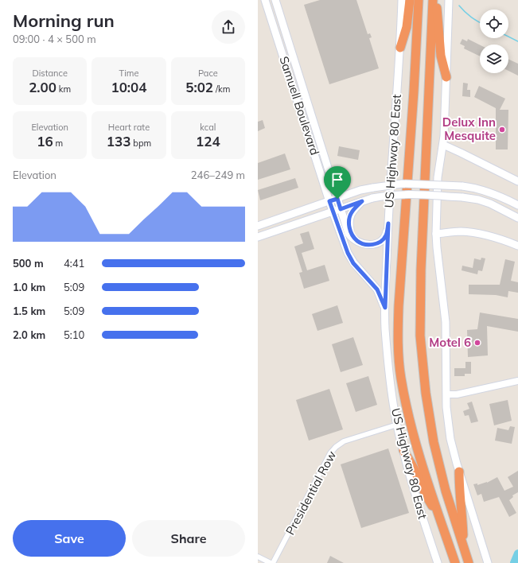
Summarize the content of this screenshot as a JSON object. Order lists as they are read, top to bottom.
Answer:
{
  "streets": {
    "main road": ["Samuell Boulevard", "US Highway 80 East"],
    "street": ["Presidential Row"]
  },
  "crossings": [
    ["Samuell Boulevard", "US Highway 80 East"],
    ["US Highway 80 East", "Presidential Row"]
  ],
  "places": ["Delux Inn Mesquite", "Motel 6"],
  "page": {
    "heading": ["Morning run", "09:00 · 4 × 500 m"],
    "stats": [
      ["Distance", "2.00 km"],
      ["Time", "10:04"],
      ["Pace", "5:02 /km"],
      ["Elevation", "16 m"],
      ["Heart rate", "133 bpm"],
      ["kcal", "124"]
    ],
    "chart": ["Elevation", "246–249 m"],
    "list": [
      {
        "name": "500 m",
        "note": "4:41"
      },
      {
        "name": "1.0 km",
        "note": "5:09"
      },
      {
        "name": "1.5 km",
        "note": "5:09"
      },
      {
        "name": "2.0 km",
        "note": "5:10"
      }
    ],
    "buttons": ["Save", "Share"]
  }
}
